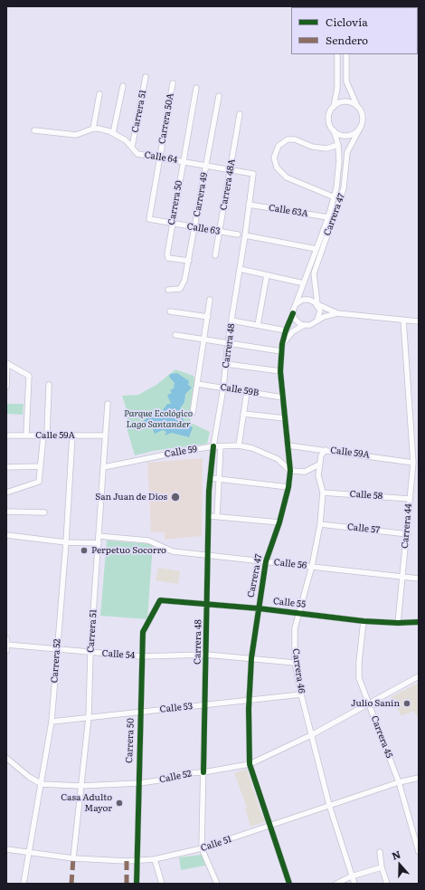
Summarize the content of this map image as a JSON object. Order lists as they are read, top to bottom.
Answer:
{
  "streets": {
    "street": [
      "Carrera 51",
      "Carrera 50A",
      "Calle 64",
      "Carrera 48A",
      "Carrera 49",
      "Carrera 50",
      "Calle 63A",
      "Carrera 47",
      "Calle 63",
      "Carrera 48",
      "Calle 59B",
      "Calle 59A",
      "Calle 59",
      "Calle 58",
      "Carrera 44",
      "Calle 57",
      "Calle 56",
      "Calle 55",
      "Calle 54",
      "Carrera 52",
      "Carrera 46",
      "Calle 53",
      "Carrera 45",
      "Calle 52",
      "Calle 51"
    ]
  },
  "crossings": [
    ["Carrera 51", "Calle 64"],
    ["Carrera 51", "Calle 59A"],
    ["Carrera 51", "Calle 59"],
    ["Carrera 51", "Calle 56"],
    ["Carrera 51", "Calle 54"],
    ["Carrera 51", "Calle 53"],
    ["Carrera 51", "Calle 52"],
    ["Carrera 51", "Calle 51"],
    ["Carrera 50A", "Calle 64"],
    ["Carrera 50A", "Calle 63"],
    ["Calle 64", "Carrera 48A"],
    ["Calle 64", "Carrera 49"],
    ["Calle 64", "Carrera 50"],
    ["Calle 64", "Carrera 48"],
    ["Carrera 48A", "Calle 63"],
    ["Carrera 49", "Carrera 50"],
    ["Carrera 49", "Calle 63"],
    ["Carrera 50", "Calle 63"],
    ["Carrera 50", "Calle 55"],
    ["Carrera 50", "Calle 54"],
    ["Carrera 50", "Calle 53"],
    ["Carrera 50", "Calle 52"],
    ["Carrera 50", "Calle 51"],
    ["Calle 63A", "Carrera 47"],
    ["Calle 63A", "Carrera 48"],
    ["Carrera 47", "Calle 59B"],
    ["Carrera 47", "Calle 59A"],
    ["Carrera 47", "Calle 59"],
    ["Carrera 47", "Calle 56"],
    ["Carrera 47", "Calle 55"],
    ["Carrera 47", "Calle 54"],
    ["Carrera 47", "Calle 53"],
    ["Carrera 47", "Calle 52"],
    ["Carrera 47", "Calle 51"],
    ["Carrera 48", "Calle 59B"],
    ["Carrera 48", "Calle 59"],
    ["Carrera 48", "Calle 56"],
    ["Carrera 48", "Calle 55"],
    ["Carrera 48", "Calle 54"],
    ["Carrera 48", "Calle 53"],
    ["Carrera 48", "Calle 52"],
    ["Carrera 48", "Calle 51"],
    ["Calle 59A", "Carrera 44"],
    ["Calle 59A", "Carrera 52"],
    ["Calle 58", "Carrera 44"],
    ["Calle 58", "Carrera 46"],
    ["Carrera 44", "Calle 57"],
    ["Carrera 44", "Calle 56"],
    ["Carrera 44", "Calle 55"],
    ["Calle 57", "Carrera 46"],
    ["Calle 56", "Carrera 46"],
    ["Calle 55", "Carrera 46"],
    ["Calle 55", "Carrera 45"],
    ["Calle 54", "Carrera 52"],
    ["Calle 54", "Carrera 46"],
    ["Carrera 52", "Calle 53"],
    ["Carrera 52", "Calle 52"],
    ["Carrera 52", "Calle 51"],
    ["Carrera 46", "Calle 53"],
    ["Carrera 46", "Calle 52"],
    ["Carrera 46", "Calle 51"],
    ["Carrera 45", "Calle 52"],
    ["Carrera 45", "Calle 51"]
  ],
  "parks": ["Parque Ecológico Lago Santander"],
  "places": [
    "San Juan de Dios",
    "Perpetuo Socorro",
    "Julio Sanín",
    "Casa Adulto Mayor"
  ],
  "legend": ["Ciclovía", "Sendero"],
  "north": "top"
}
